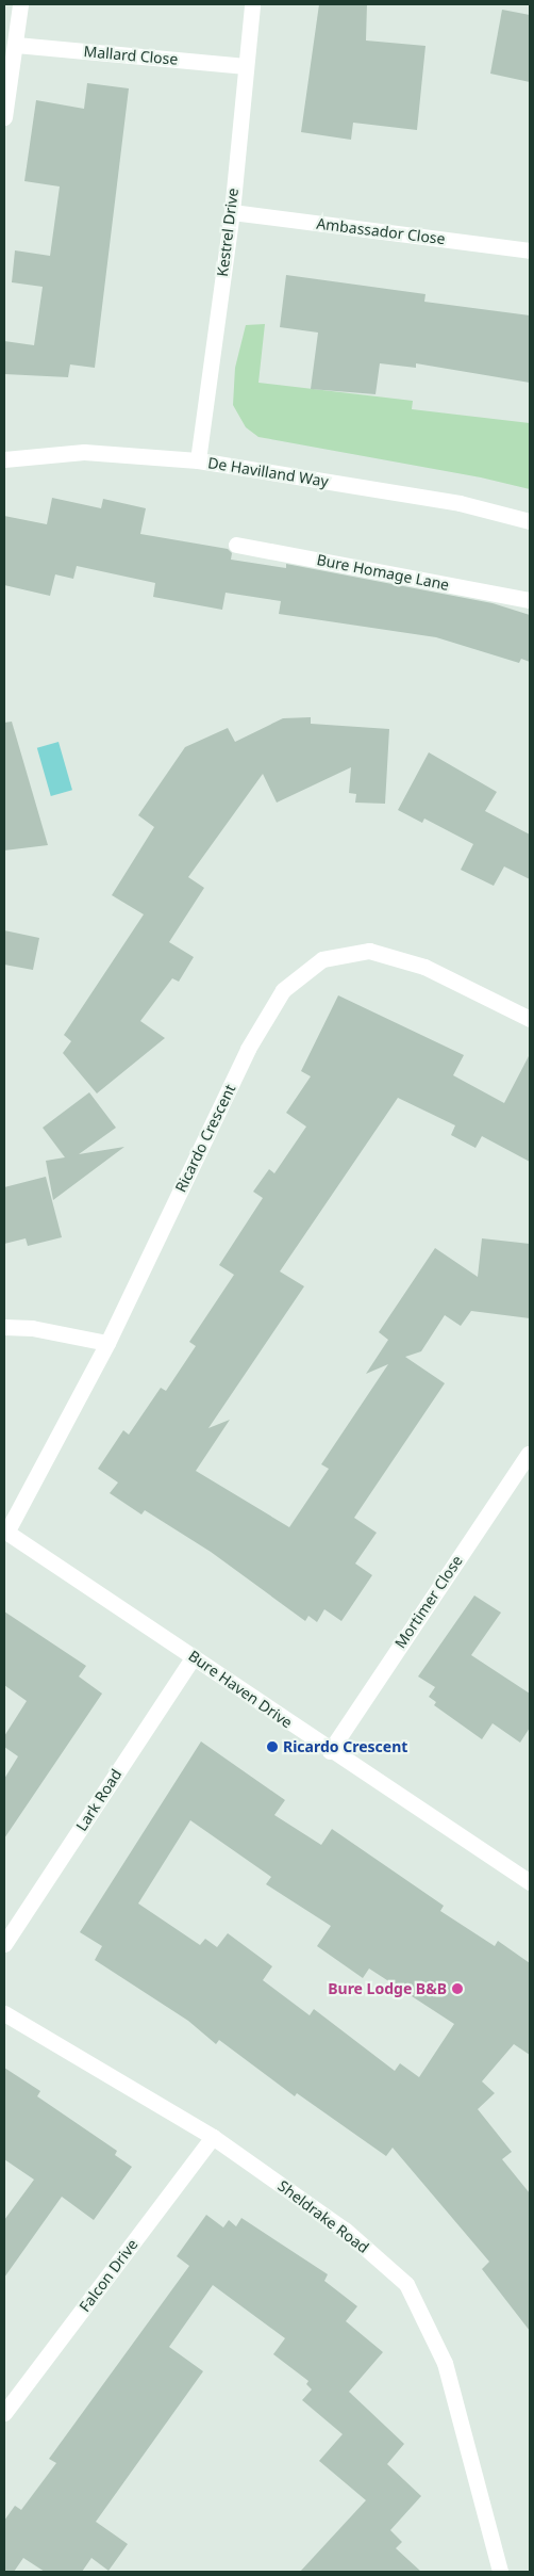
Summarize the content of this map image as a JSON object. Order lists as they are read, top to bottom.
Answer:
{
  "streets": {
    "street": [
      "Mallard Close",
      "Ambassador Close",
      "Kestrel Drive",
      "De Havilland Way",
      "Bure Homage Lane",
      "Ricardo Crescent",
      "Mortimer Close",
      "Bure Haven Drive",
      "Lark Road",
      "Sheldrake Road",
      "Falcon Drive"
    ]
  },
  "crossings": [
    ["Mallard Close", "Kestrel Drive"],
    ["Ambassador Close", "Kestrel Drive"],
    ["Kestrel Drive", "De Havilland Way"],
    ["Ricardo Crescent", "Bure Haven Drive"],
    ["Mortimer Close", "Bure Haven Drive"],
    ["Bure Haven Drive", "Lark Road"],
    ["Sheldrake Road", "Falcon Drive"]
  ],
  "places": ["Ricardo Crescent", "Bure Lodge B&B"]
}
